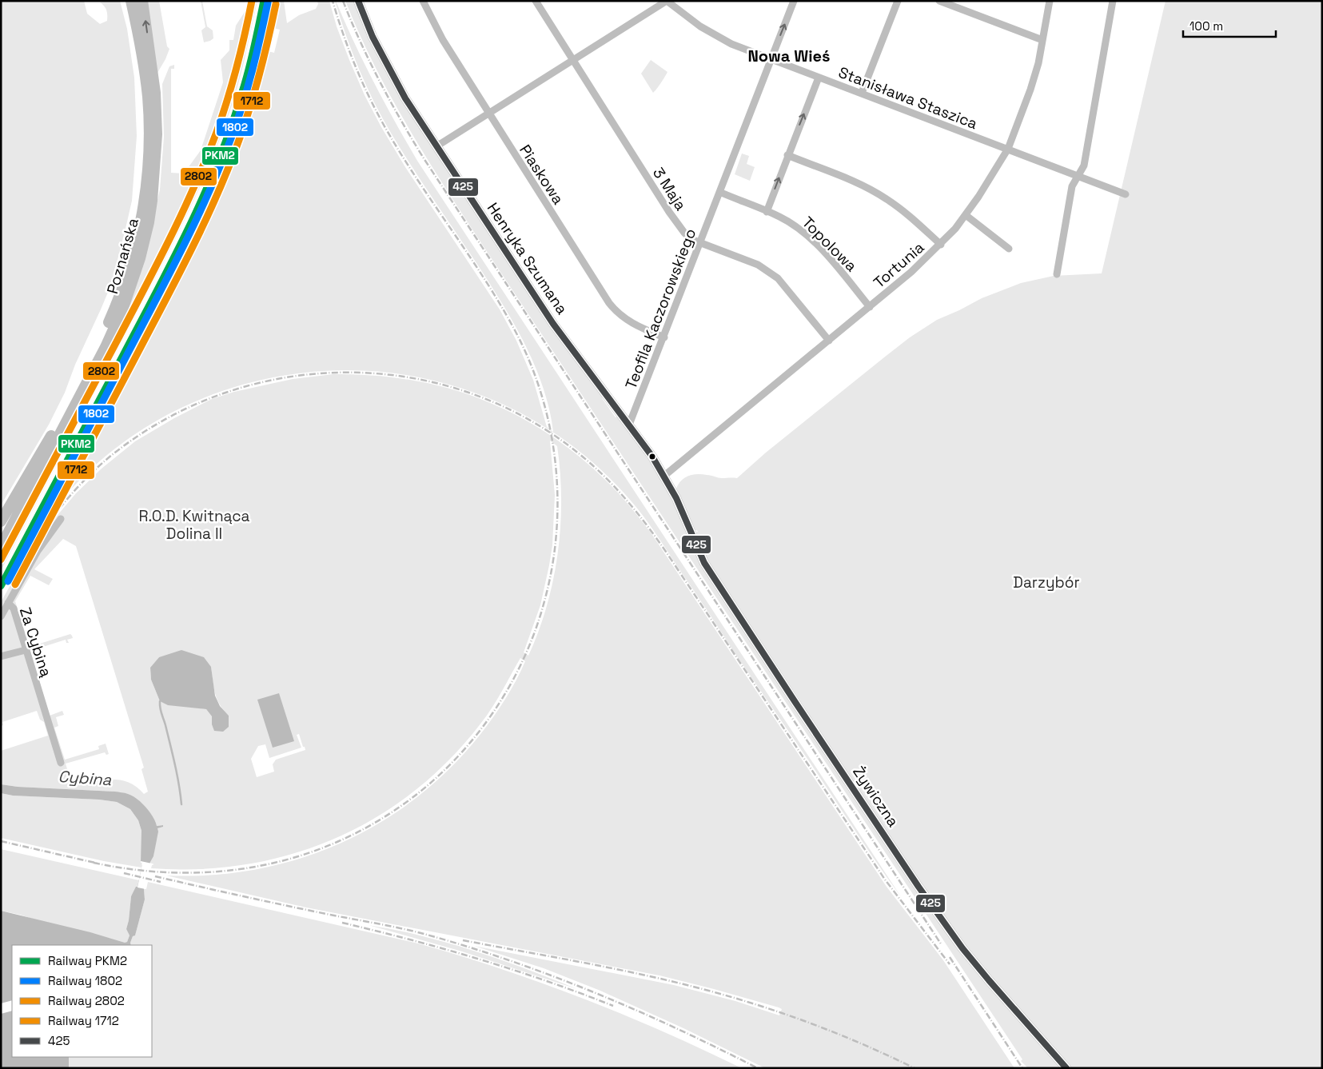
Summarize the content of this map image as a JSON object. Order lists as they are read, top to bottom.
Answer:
{
  "streets": {
    "main road": ["Poznańska"],
    "street": [
      "Stanisława Staszica",
      "Piaskowa",
      "3 Maja",
      "Topolowa",
      "Henryka Szumana",
      "Tortunia",
      "Teofila Kaczorowskiego",
      "Za Cybiną",
      "Żywiczna"
    ]
  },
  "crossings": [
    ["Stanisława Staszica", "Tortunia"],
    ["Stanisława Staszica", "Teofila Kaczorowskiego"],
    ["Piaskowa", "Teofila Kaczorowskiego"],
    ["3 Maja", "Tortunia"],
    ["3 Maja", "Teofila Kaczorowskiego"],
    ["Topolowa", "Tortunia"],
    ["Topolowa", "Teofila Kaczorowskiego"],
    ["Henryka Szumana", "Tortunia"],
    ["Henryka Szumana", "Teofila Kaczorowskiego"],
    ["Henryka Szumana", "Żywiczna"]
  ],
  "districts": ["Nowa Wieś"],
  "water": ["Cybina"],
  "parks": ["R.O.D. Kwitnąca Dolina II", "Darzybór"],
  "lines": [
    "rail line PKM2",
    "rail line 2802",
    "transit line 425",
    "rail line 1802",
    "rail line 1712"
  ],
  "legend": [
    "Railway PKM2",
    "Railway 1802",
    "Railway 2802",
    "Railway 1712",
    "425"
  ],
  "scale_bar": "100 m"
}
